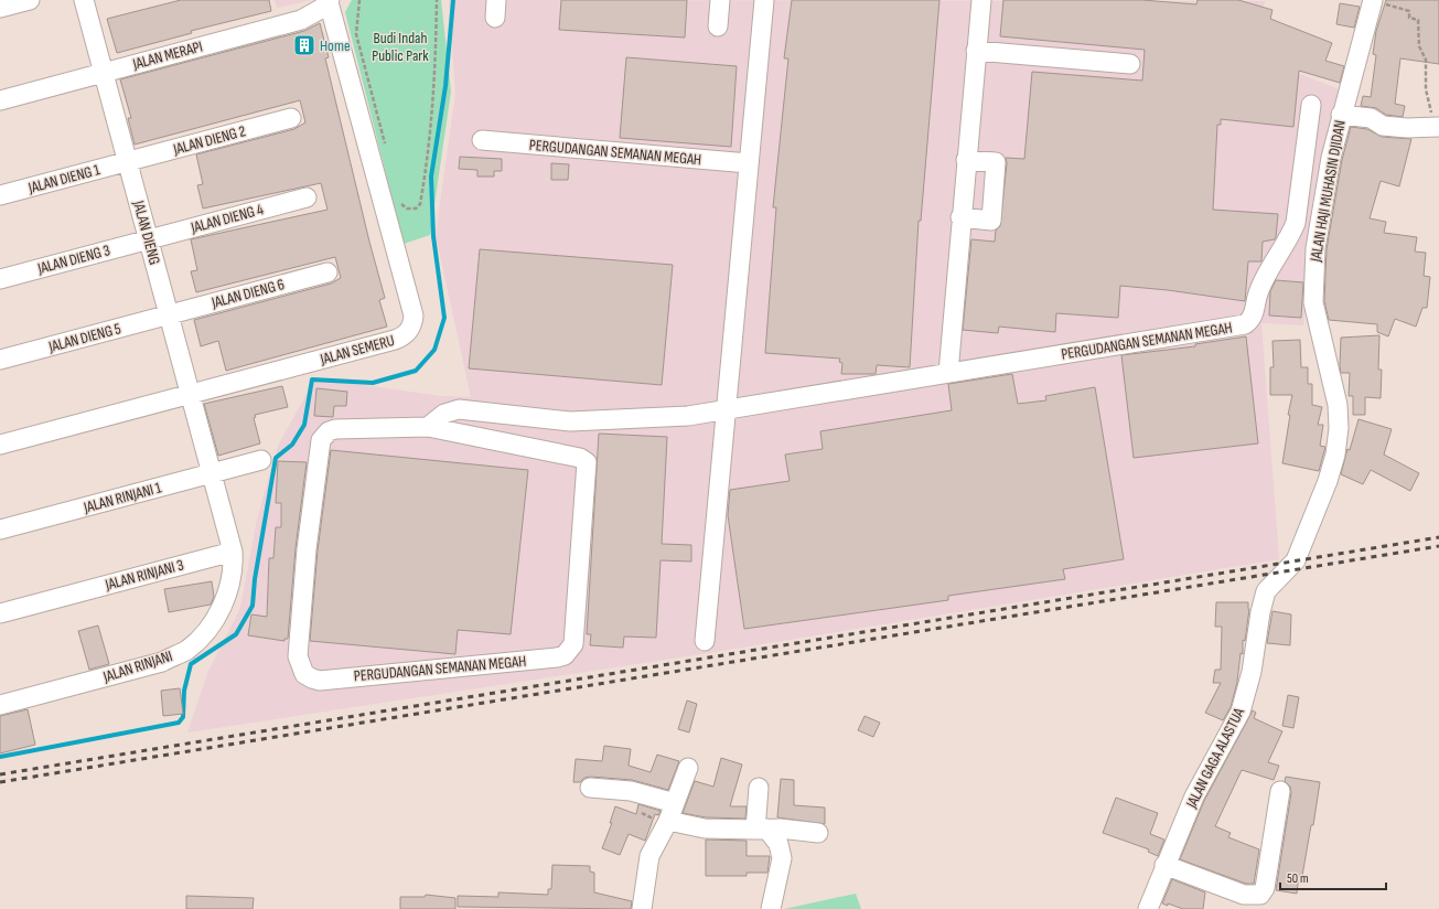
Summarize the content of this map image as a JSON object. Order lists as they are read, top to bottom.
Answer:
{
  "streets": {
    "street": [
      "JALAN MERAPI",
      "JALAN DIENG 2",
      "PERGUDANGAN SEMANAN MEGAH",
      "JALAN DIENG 1",
      "JALAN HAJI MUHASIN DJIDAN",
      "JALAN DIENG 4",
      "JALAN DIENG",
      "JALAN DIENG 3",
      "JALAN DIENG 6",
      "JALAN DIENG 5",
      "JALAN SEMERU",
      "JALAN RINJANI 1",
      "JALAN RINJANI 3",
      "JALAN RINJANI",
      "JALAN GAGA ALASTUA"
    ]
  },
  "crossings": [
    ["JALAN MERAPI", "JALAN DIENG"],
    ["JALAN MERAPI", "JALAN SEMERU"],
    ["JALAN DIENG 2", "JALAN DIENG 1"],
    ["JALAN DIENG 2", "JALAN DIENG"],
    ["JALAN DIENG 1", "JALAN DIENG"],
    ["JALAN HAJI MUHASIN DJIDAN", "JALAN GAGA ALASTUA"],
    ["JALAN DIENG 4", "JALAN DIENG"],
    ["JALAN DIENG 4", "JALAN DIENG 3"],
    ["JALAN DIENG", "JALAN DIENG 3"],
    ["JALAN DIENG", "JALAN DIENG 6"],
    ["JALAN DIENG", "JALAN DIENG 5"],
    ["JALAN DIENG", "JALAN SEMERU"],
    ["JALAN DIENG", "JALAN RINJANI"],
    ["JALAN DIENG 6", "JALAN DIENG 5"],
    ["JALAN SEMERU", "JALAN RINJANI"],
    ["JALAN RINJANI 1", "JALAN RINJANI"],
    ["JALAN RINJANI 3", "JALAN RINJANI"]
  ],
  "parks": ["Budi Indah Public Park"],
  "places": {
    "building": ["Home"]
  },
  "scale_bar": "50 m"
}
